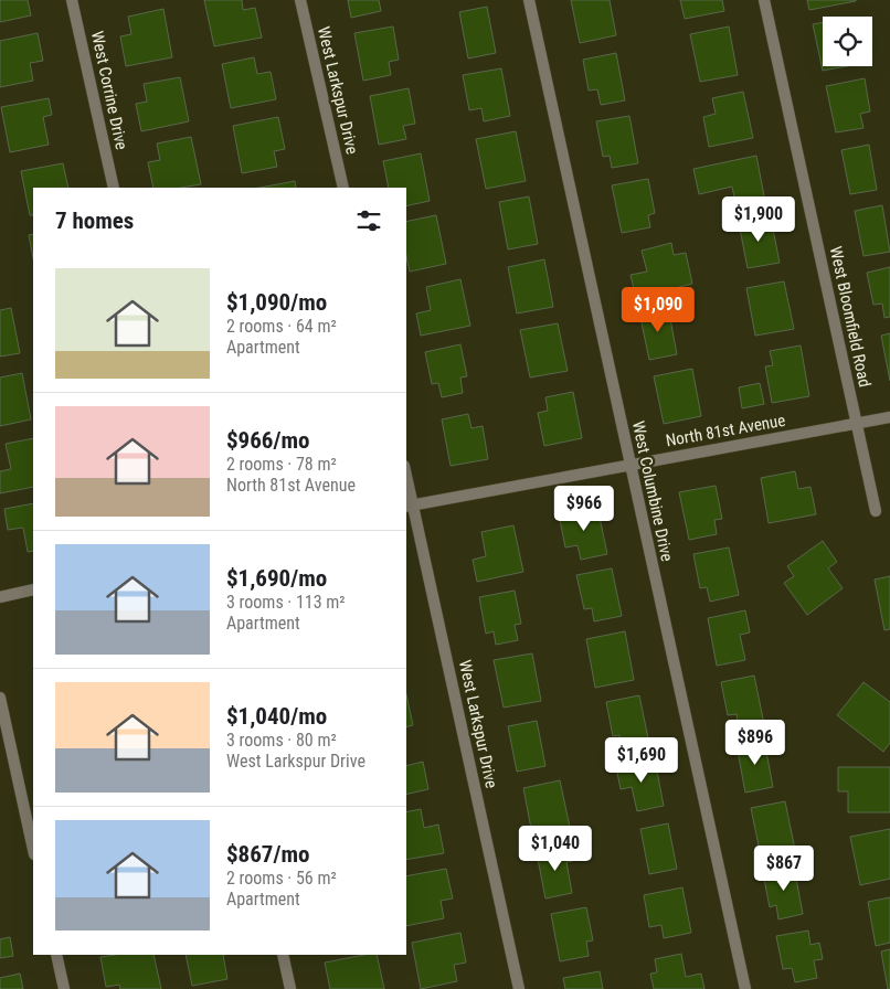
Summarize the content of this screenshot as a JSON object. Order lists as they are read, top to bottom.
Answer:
{
  "streets": {
    "street": [
      "West Corrine Drive",
      "West Larkspur Drive",
      "West Bloomfield Road",
      "North 81st Avenue",
      "West Columbine Drive"
    ]
  },
  "crossings": [
    ["West Larkspur Drive", "North 81st Avenue"],
    ["West Bloomfield Road", "North 81st Avenue"],
    ["North 81st Avenue", "West Columbine Drive"]
  ],
  "page": {
    "heading": "7 homes",
    "price": [
      "$1,900",
      "$1,090",
      "$966",
      "$896",
      "$1,690",
      "$1,040",
      "$867"
    ],
    "list": [
      {
        "name": "$1,090/mo",
        "note": "2 rooms · 64 m² · Apartment"
      },
      {
        "name": "$966/mo",
        "note": "2 rooms · 78 m² · North 81st Avenue"
      },
      {
        "name": "$1,690/mo",
        "note": "3 rooms · 113 m² · Apartment"
      },
      {
        "name": "$1,040/mo",
        "note": "3 rooms · 80 m² · West Larkspur Drive"
      },
      {
        "name": "$867/mo",
        "note": "2 rooms · 56 m² · Apartment"
      }
    ]
  }
}
